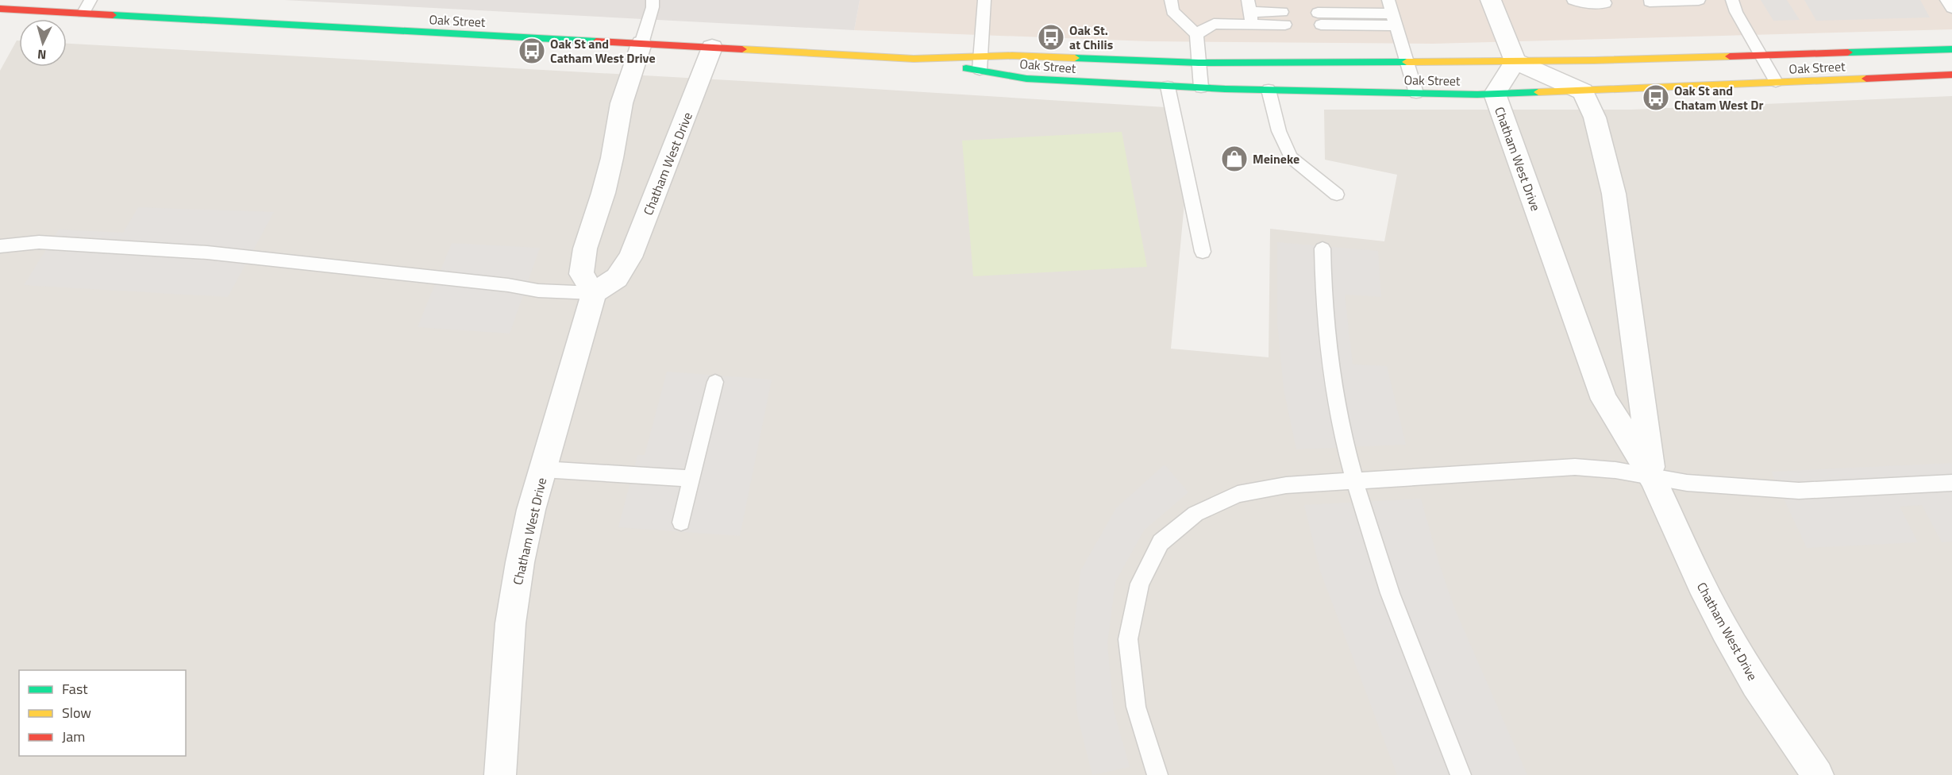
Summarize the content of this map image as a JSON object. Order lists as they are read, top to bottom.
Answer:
{
  "streets": {
    "main road": ["Oak Street"],
    "street": ["Chatham West Drive"]
  },
  "crossings": [
    ["Oak Street", "Chatham West Drive"]
  ],
  "places": {
    "bus stop": ["Oak St. at Chilis", "Oak St and Catham West Drive", "Oak St and Chatam West Dr"],
    "shop": ["Meineke"]
  },
  "legend": ["Fast", "Slow", "Jam"],
  "north": "bottom"
}
